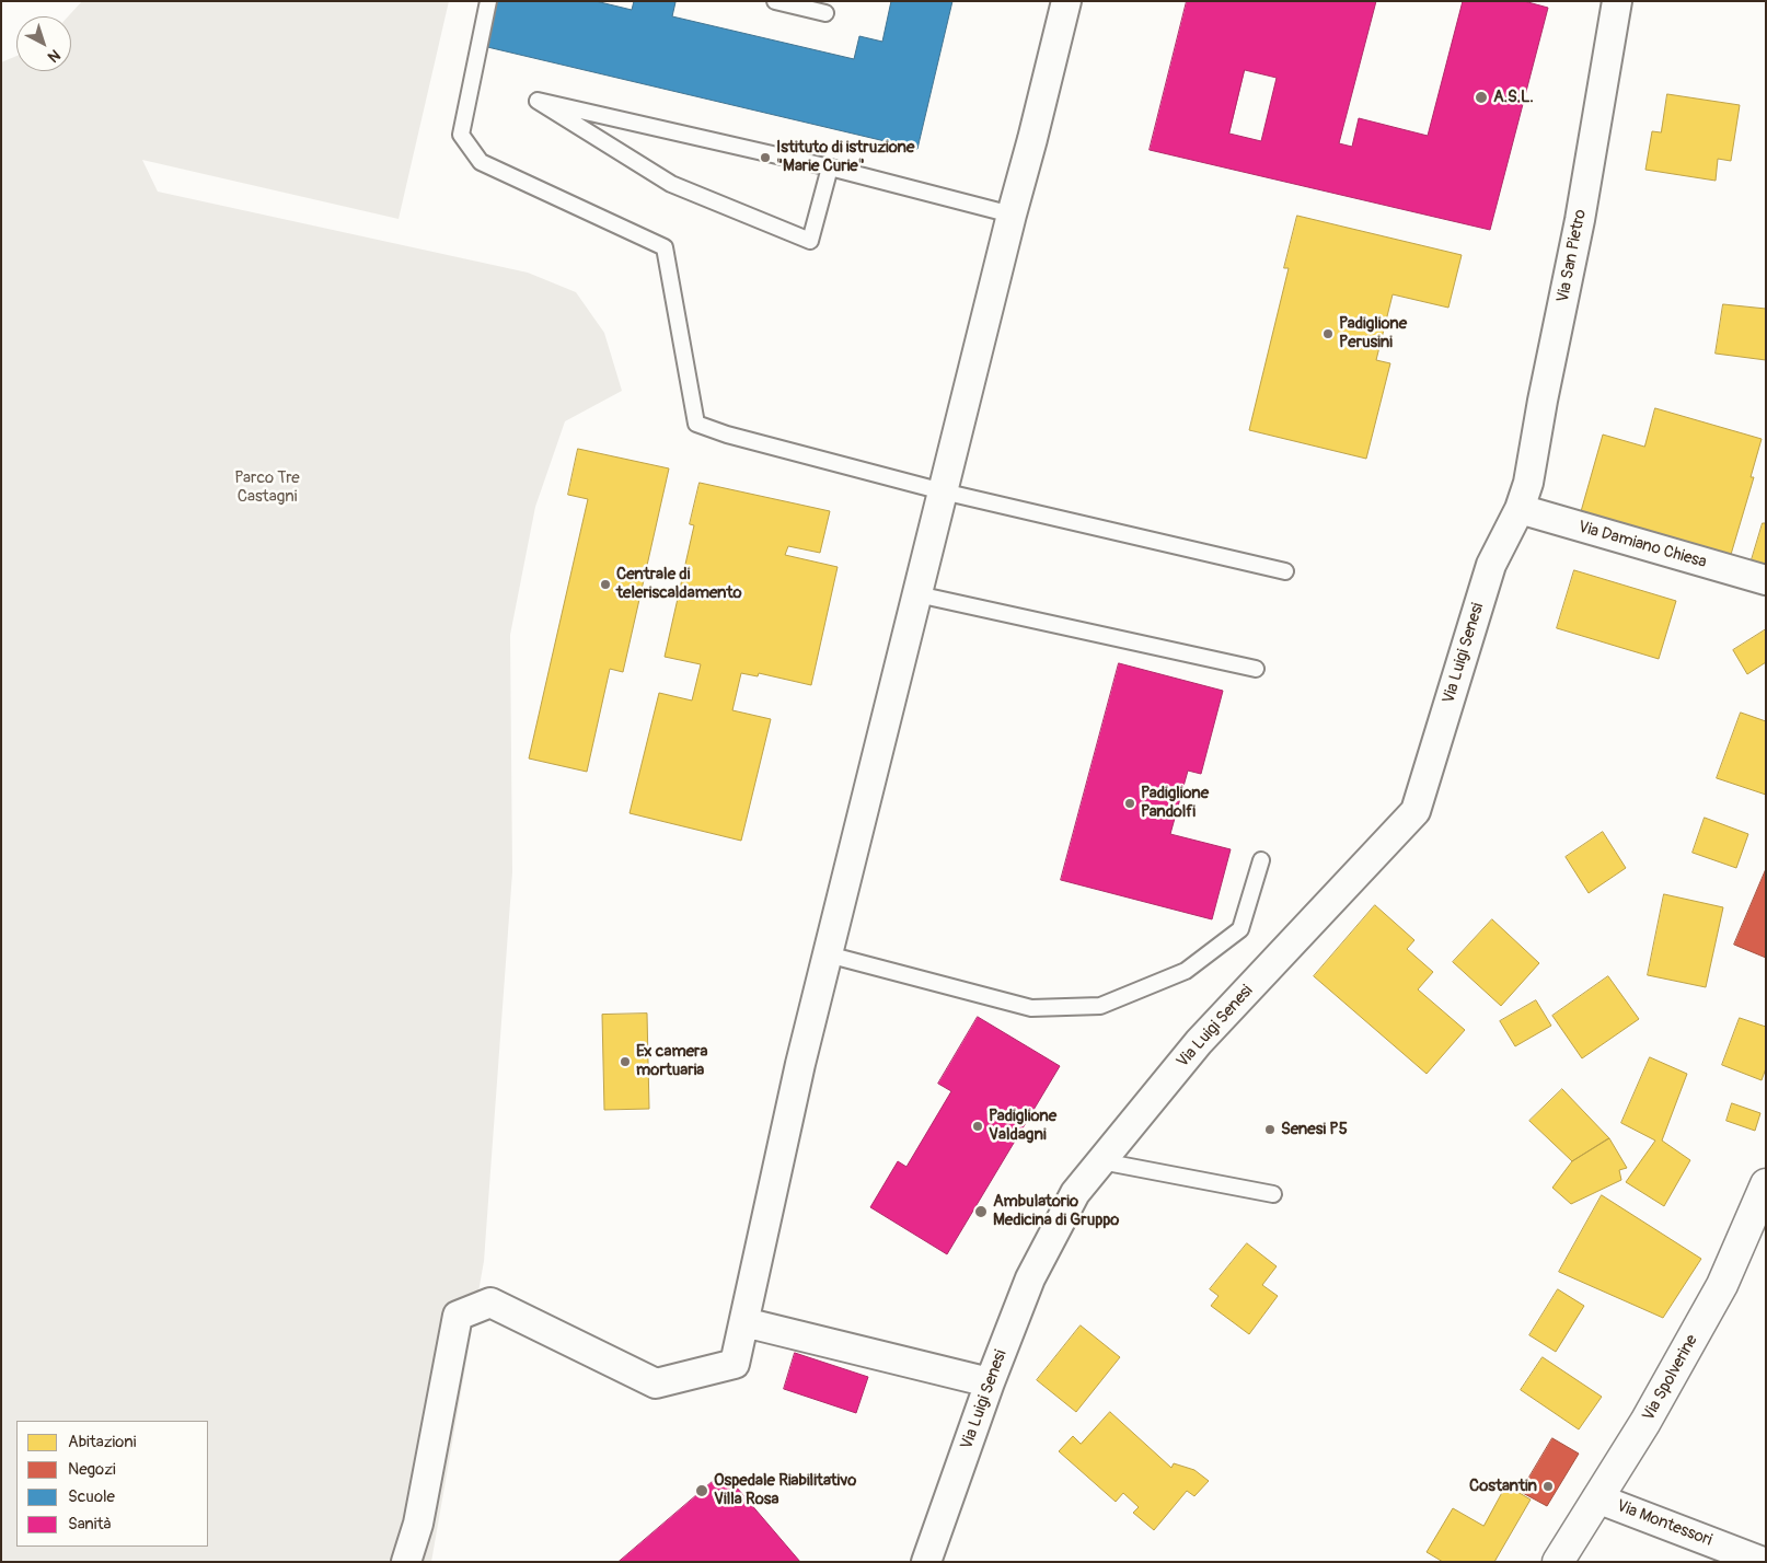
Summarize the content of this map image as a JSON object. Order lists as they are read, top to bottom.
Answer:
{
  "streets": {
    "main road": ["Via Spolverine"],
    "street": [
      "Via San Pietro",
      "Via Damiano Chiesa",
      "Via Luigi Senesi",
      "Via Montessori"
    ]
  },
  "crossings": [
    ["Via San Pietro", "Via Damiano Chiesa"],
    ["Via San Pietro", "Via Luigi Senesi"],
    ["Via Damiano Chiesa", "Via Luigi Senesi"],
    ["Via Spolverine", "Via Montessori"]
  ],
  "parks": ["Parco Tre Castagni"],
  "places": [
    "A.S.L.",
    "Istituto di istruzione \"Marie Curie\"",
    "Padiglione Perusini",
    "Centrale di teleriscaldamento",
    "Padiglione Pandolfi",
    "Ex camera mortuaria",
    "Padiglione Valdagni",
    "Senesi P5",
    "Ambulatorio Medicina di Gruppo",
    "Costantin",
    "Ospedale Riabilitativo Villa Rosa"
  ],
  "legend": [
    "Abitazioni",
    "Negozi",
    "Scuole",
    "Sanità"
  ],
  "north": "bottom right"
}
